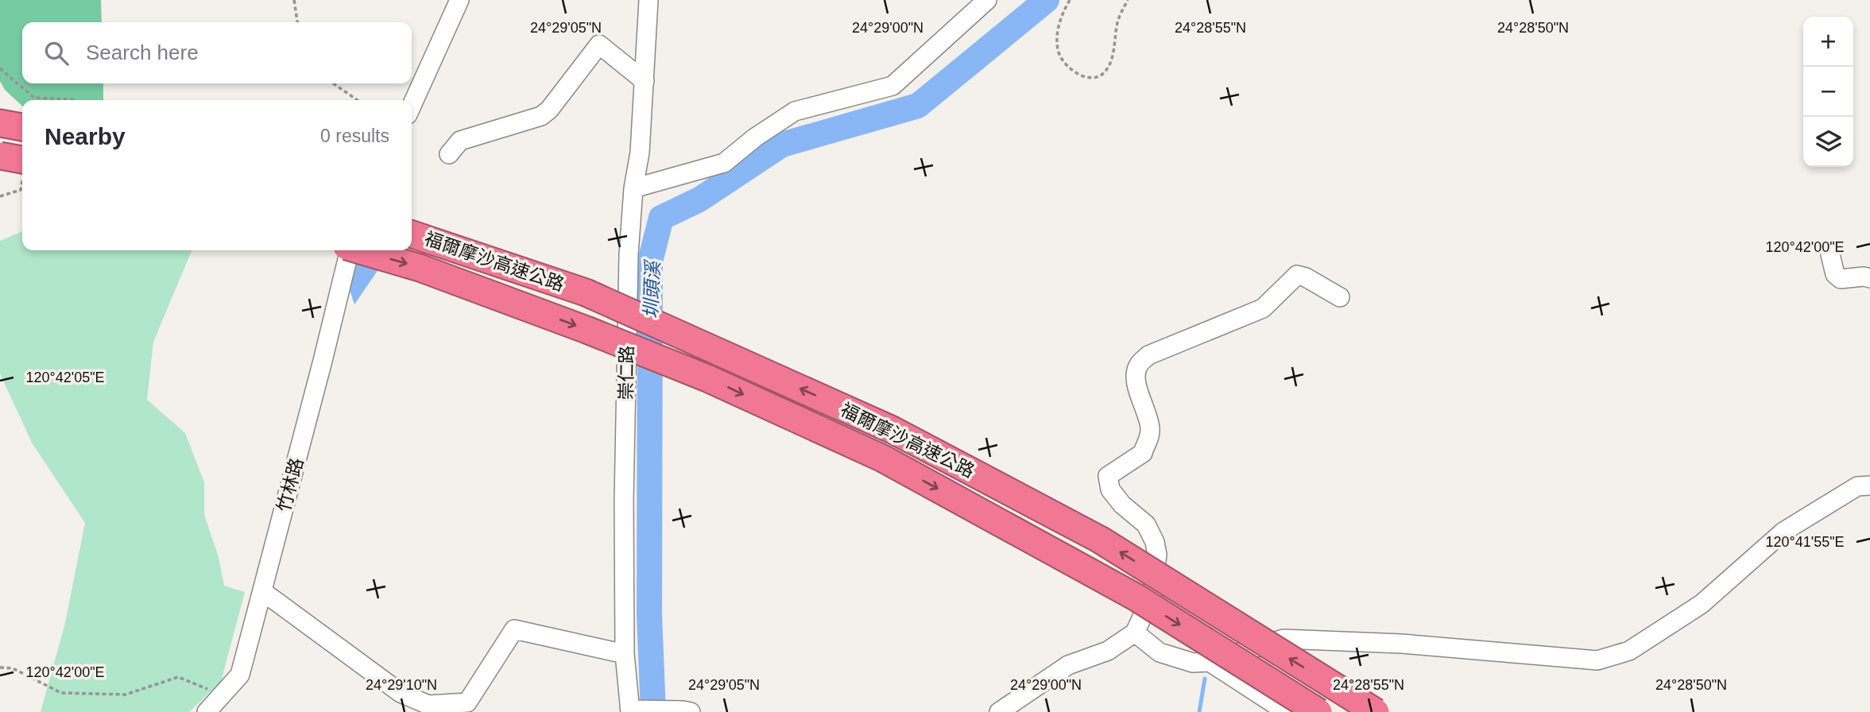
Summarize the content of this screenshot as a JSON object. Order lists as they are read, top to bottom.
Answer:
{
  "streets": {
    "highway": ["福爾摩沙高速公路"],
    "street": ["崇仁路", "竹林路"]
  },
  "water": ["圳頭溪"],
  "page": {
    "map_buttons": ["+", "−"],
    "search": "Search here",
    "heading": ["Nearby", "0 results"]
  },
  "coordinates": [
    "24°29'05\"N",
    "24°29'00\"N",
    "24°28'55\"N",
    "24°28'50\"N",
    "120°42'00\"E",
    "120°42'05\"E",
    "120°41'55\"E",
    "24°29'10\"N"
  ]
}
